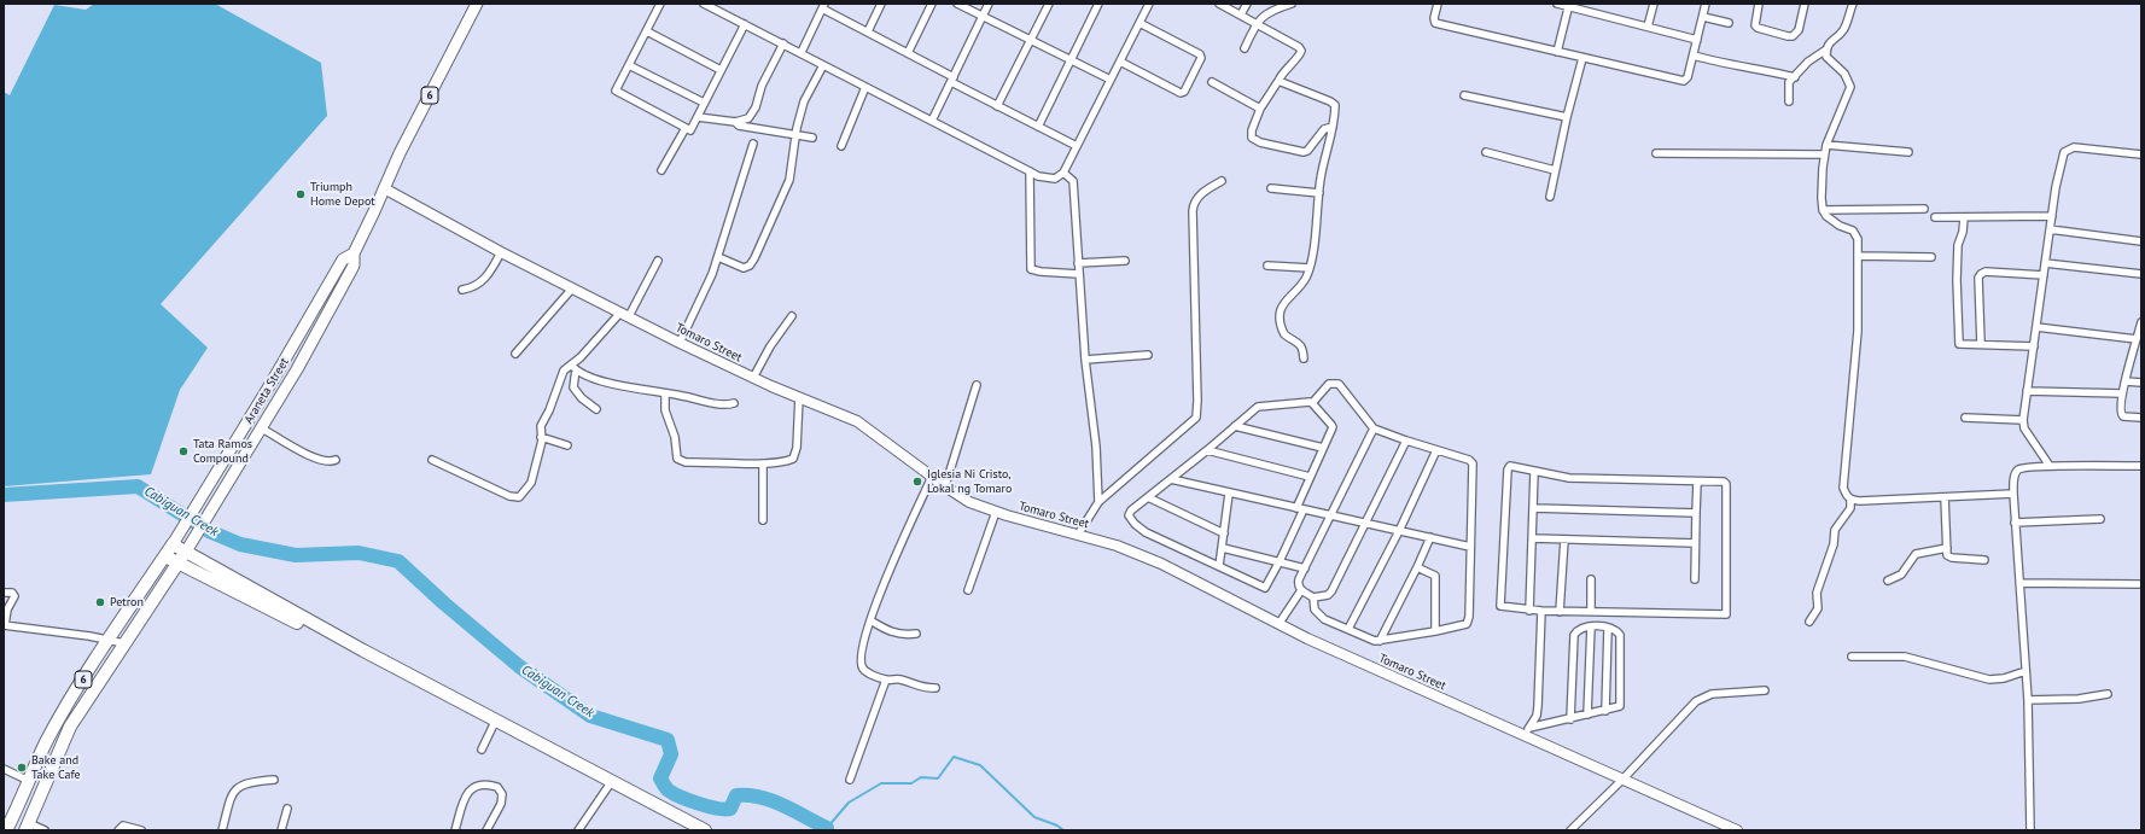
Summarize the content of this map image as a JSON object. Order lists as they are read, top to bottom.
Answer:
{
  "streets": {
    "highway": ["6", "Araneta Street"],
    "street": ["Tomaro Street"]
  },
  "crossings": [
    ["Tomaro Street", "Araneta Street"]
  ],
  "water": ["Cabiguan Creek"],
  "places": [
    "Triumph Home Depot",
    "Tata Ramos Compound",
    "Iglesia Ni Cristo, Lokal ng Tomaro",
    "Petron",
    "Bake and Take Cafe"
  ]
}
